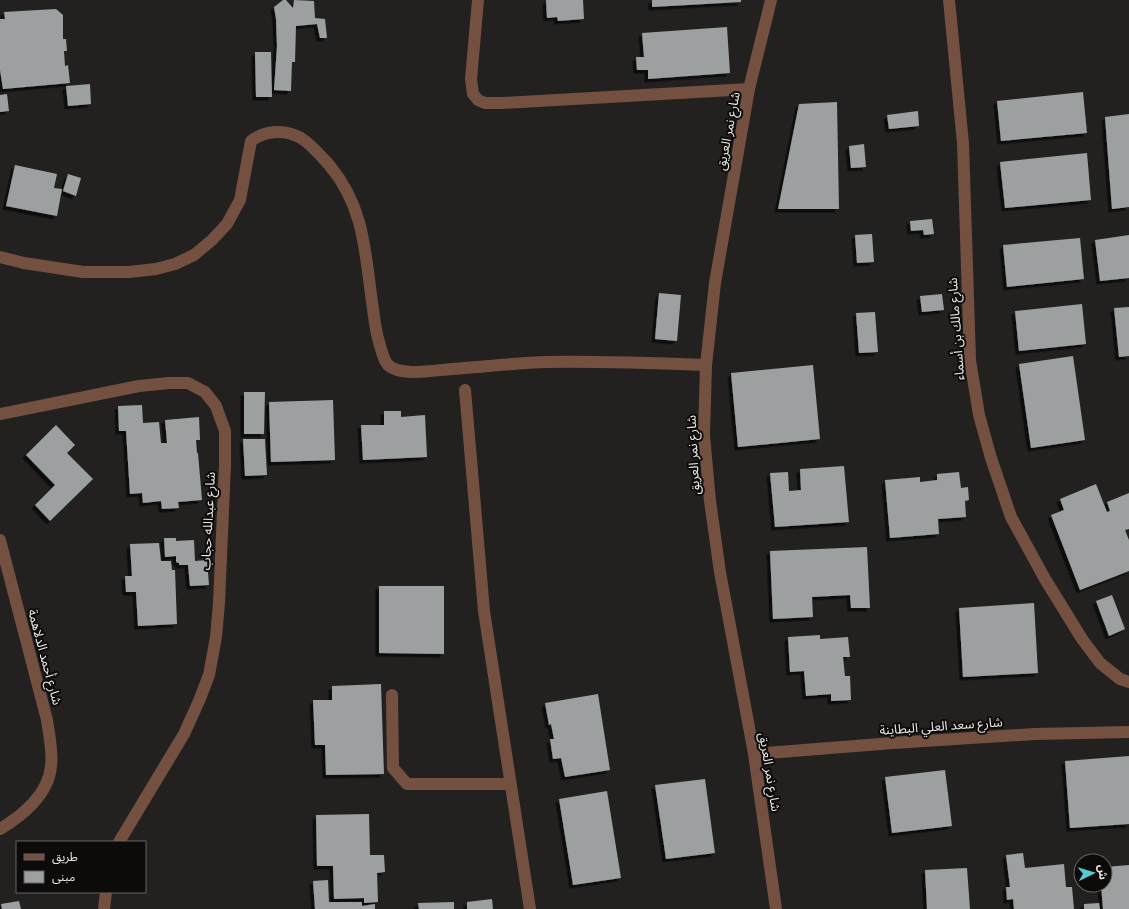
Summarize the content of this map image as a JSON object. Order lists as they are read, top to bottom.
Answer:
{
  "streets": {
    "street": [
      "شارع نمر العريق",
      "شارع مالك بن أسماء",
      "شارع عبدالله حجاب",
      "شارع أحمد الدلاهمة",
      "شارع سعد العلي البطاينة"
    ]
  },
  "crossings": [
    ["شارع نمر العريق", "شارع سعد العلي البطاينة"]
  ],
  "legend": ["طريق", "مبنى"],
  "north": "right"
}
